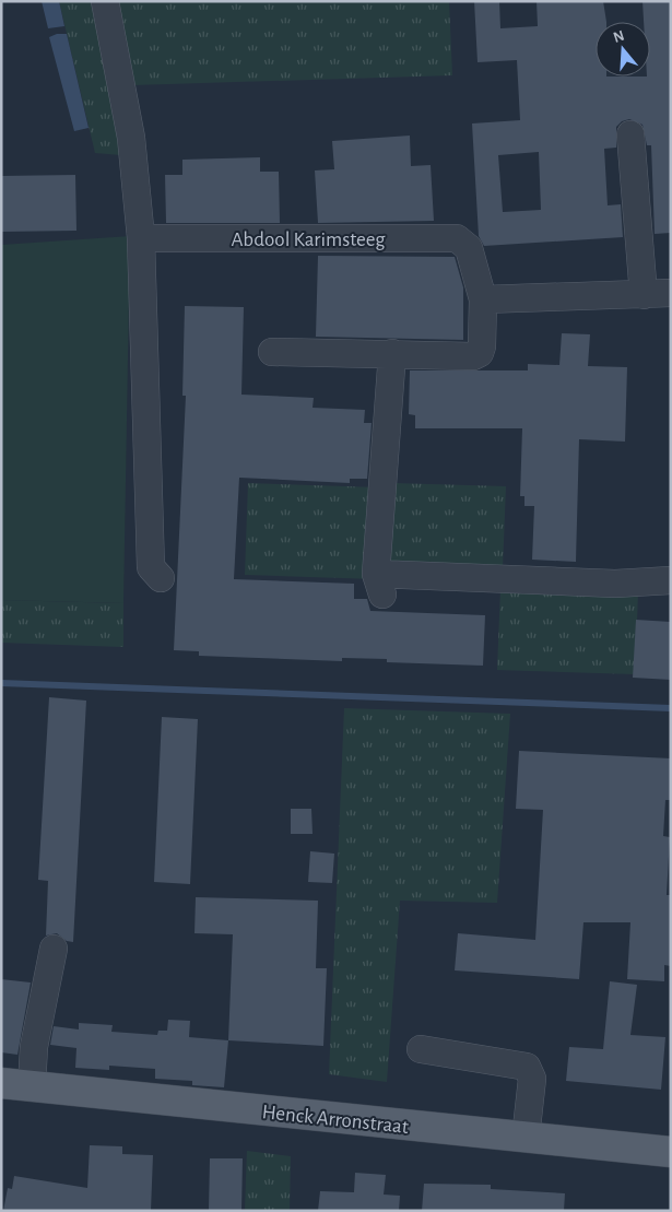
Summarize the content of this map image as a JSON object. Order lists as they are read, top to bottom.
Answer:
{
  "streets": {
    "main road": ["Henck Arronstraat"],
    "street": ["Abdool Karimsteeg"]
  },
  "north": "top"
}
